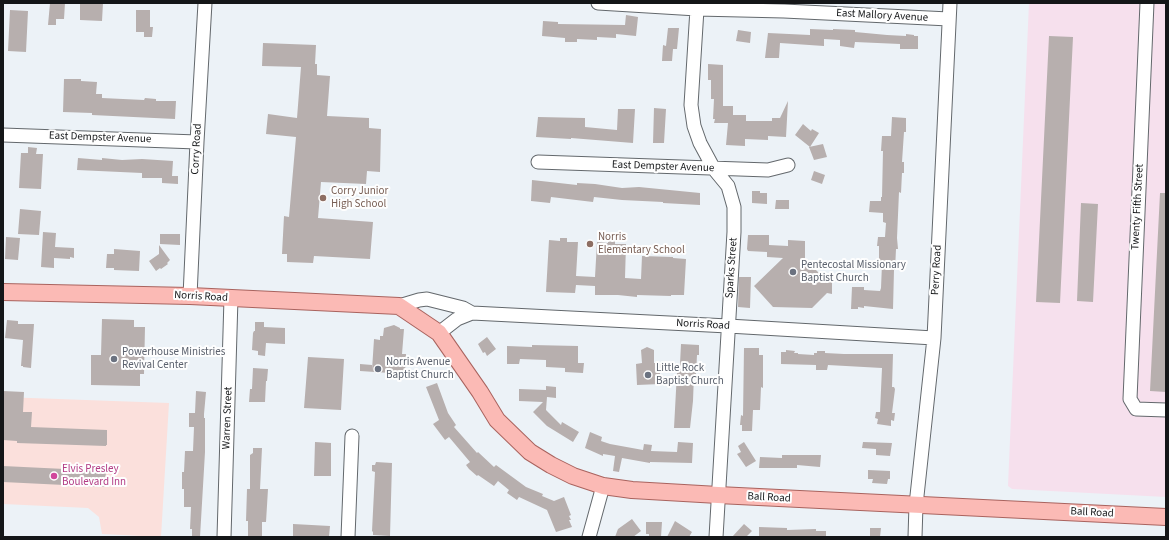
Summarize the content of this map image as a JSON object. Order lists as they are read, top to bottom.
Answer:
{
  "streets": {
    "main road": ["Norris Road", "Ball Road"],
    "street": [
      "East Mallory Avenue",
      "East Dempster Avenue",
      "Corry Road",
      "Twenty Fifth Street",
      "Sparks Street",
      "Perry Road",
      "Warren Street"
    ]
  },
  "crossings": [
    ["East Mallory Avenue", "Sparks Street"],
    ["East Mallory Avenue", "Perry Road"],
    ["East Dempster Avenue", "Corry Road"],
    ["East Dempster Avenue", "Sparks Street"],
    ["Corry Road", "Norris Road"],
    ["Sparks Street", "Norris Road"],
    ["Sparks Street", "Ball Road"],
    ["Perry Road", "Norris Road"],
    ["Perry Road", "Ball Road"],
    ["Norris Road", "Warren Street"],
    ["Norris Road", "Ball Road"]
  ],
  "places": [
    "Corry Junior High School",
    "Norris Elementary School",
    "Pentecostal Missionary Baptist Church",
    "Powerhouse Ministries Revival Center",
    "Norris Avenue Baptist Church",
    "Little Rock Baptist Church",
    "Elvis Presley Boulevard Inn"
  ]
}
